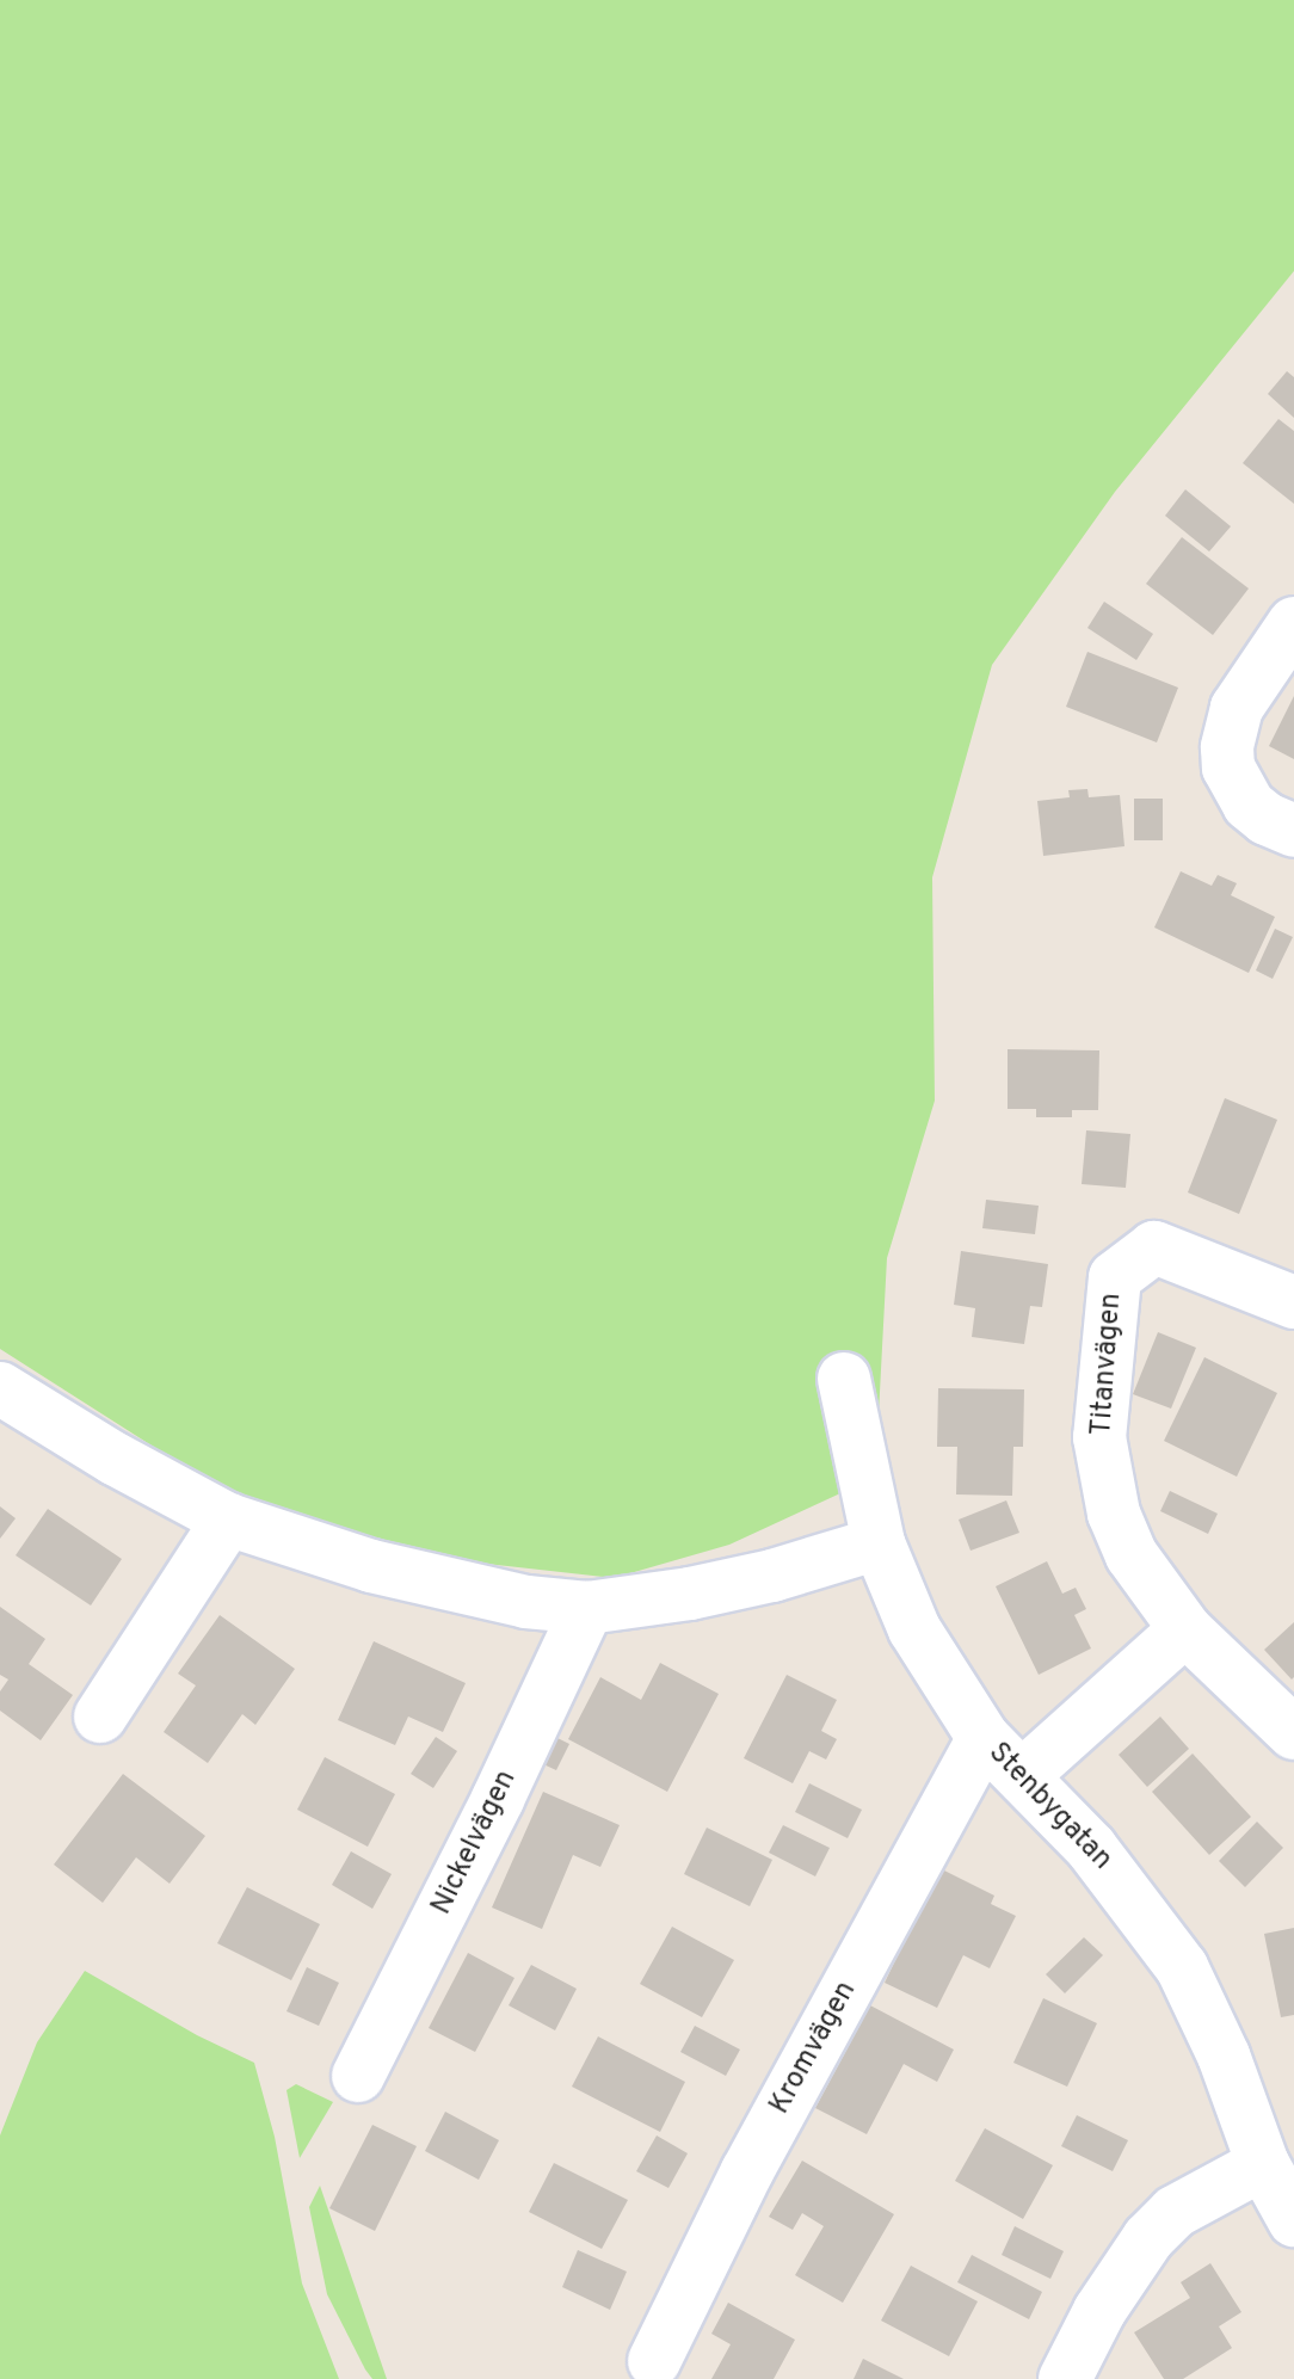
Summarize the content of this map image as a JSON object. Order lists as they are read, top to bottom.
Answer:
{
  "streets": {
    "street": [
      "Titanvägen",
      "Stenbygatan",
      "Nickelvägen",
      "Kromvägen"
    ]
  },
  "crossings": [
    ["Stenbygatan", "Kromvägen"]
  ]
}
